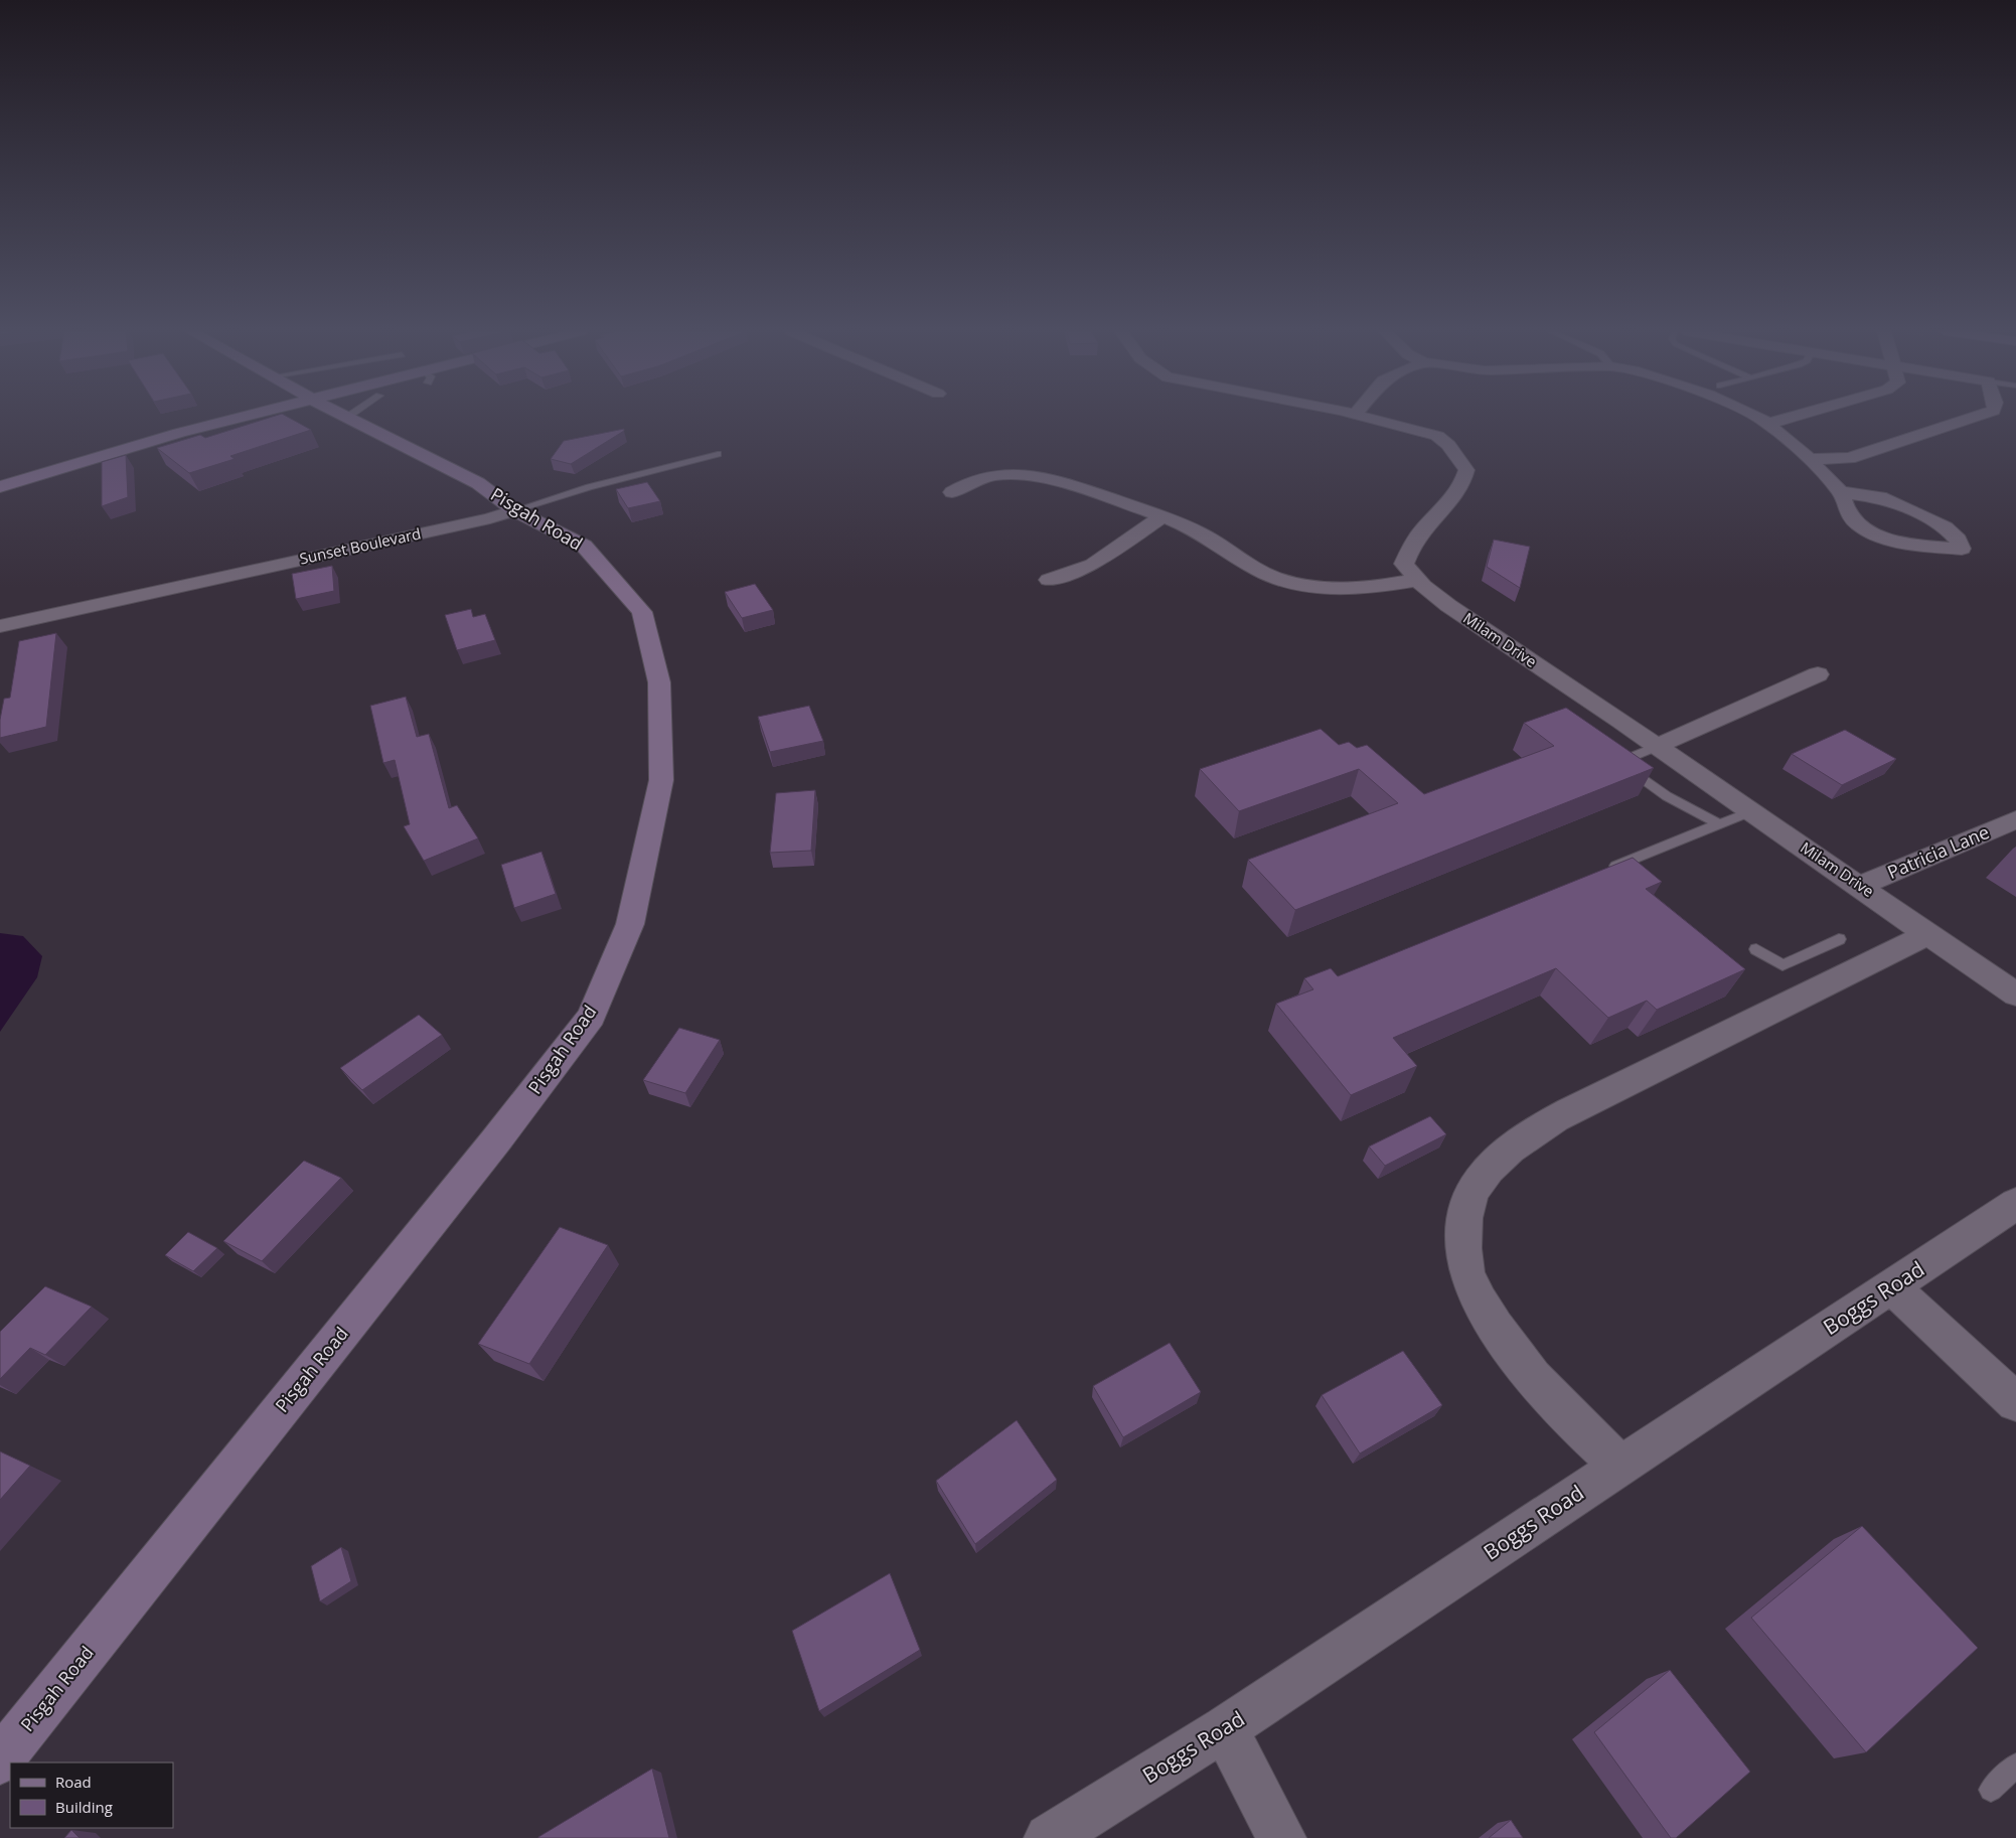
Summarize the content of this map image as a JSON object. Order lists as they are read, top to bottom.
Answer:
{
  "streets": {
    "street": [
      "Pisgah Road",
      "Sunset Boulevard",
      "Milam Drive",
      "Patricia Lane",
      "Boggs Road"
    ]
  },
  "crossings": [
    ["Pisgah Road", "Sunset Boulevard"],
    ["Milam Drive", "Patricia Lane"]
  ],
  "legend": ["Road", "Building"]
}
